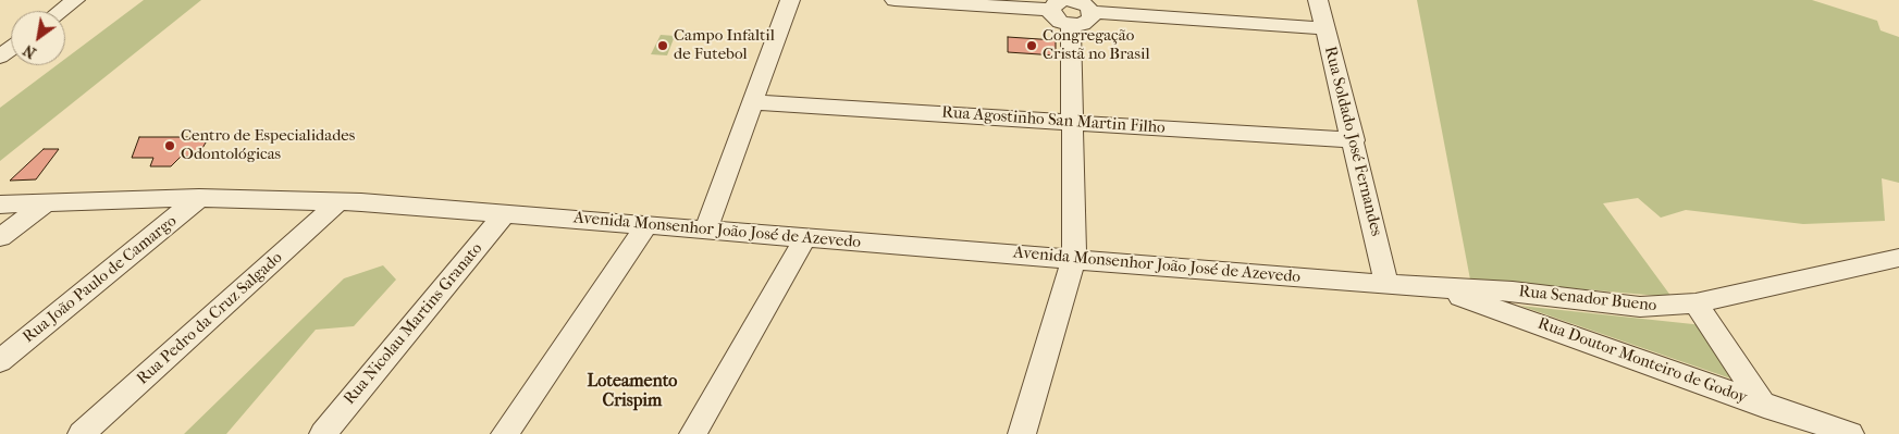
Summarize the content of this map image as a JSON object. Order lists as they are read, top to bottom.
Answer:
{
  "streets": {
    "street": [
      "Rua Agostinho San Martin Filho",
      "Rua Soldado José Fernandes",
      "Avenida Monsenhor João José de Azevedo",
      "Rua João Paulo de Camargo",
      "Rua Senador Bueno",
      "Rua Pedro da Cruz Salgado",
      "Rua Nicolau Martins Granato",
      "Rua Doutor Monteiro de Godoy"
    ]
  },
  "crossings": [
    ["Rua Agostinho San Martin Filho", "Rua Soldado José Fernandes"],
    ["Rua Soldado José Fernandes", "Avenida Monsenhor João José de Azevedo"],
    ["Avenida Monsenhor João José de Azevedo", "Rua João Paulo de Camargo"],
    ["Avenida Monsenhor João José de Azevedo", "Rua Pedro da Cruz Salgado"],
    ["Avenida Monsenhor João José de Azevedo", "Rua Nicolau Martins Granato"],
    ["Avenida Monsenhor João José de Azevedo", "Rua Doutor Monteiro de Godoy"],
    ["Rua Senador Bueno", "Rua Doutor Monteiro de Godoy"]
  ],
  "districts": ["Loteamento Crispim"],
  "places": ["Campo Infaltil de Futebol", "Congregação Cristã no Brasil", "Centro de Especialidades Odontológicas"],
  "north": "bottom left"
}
